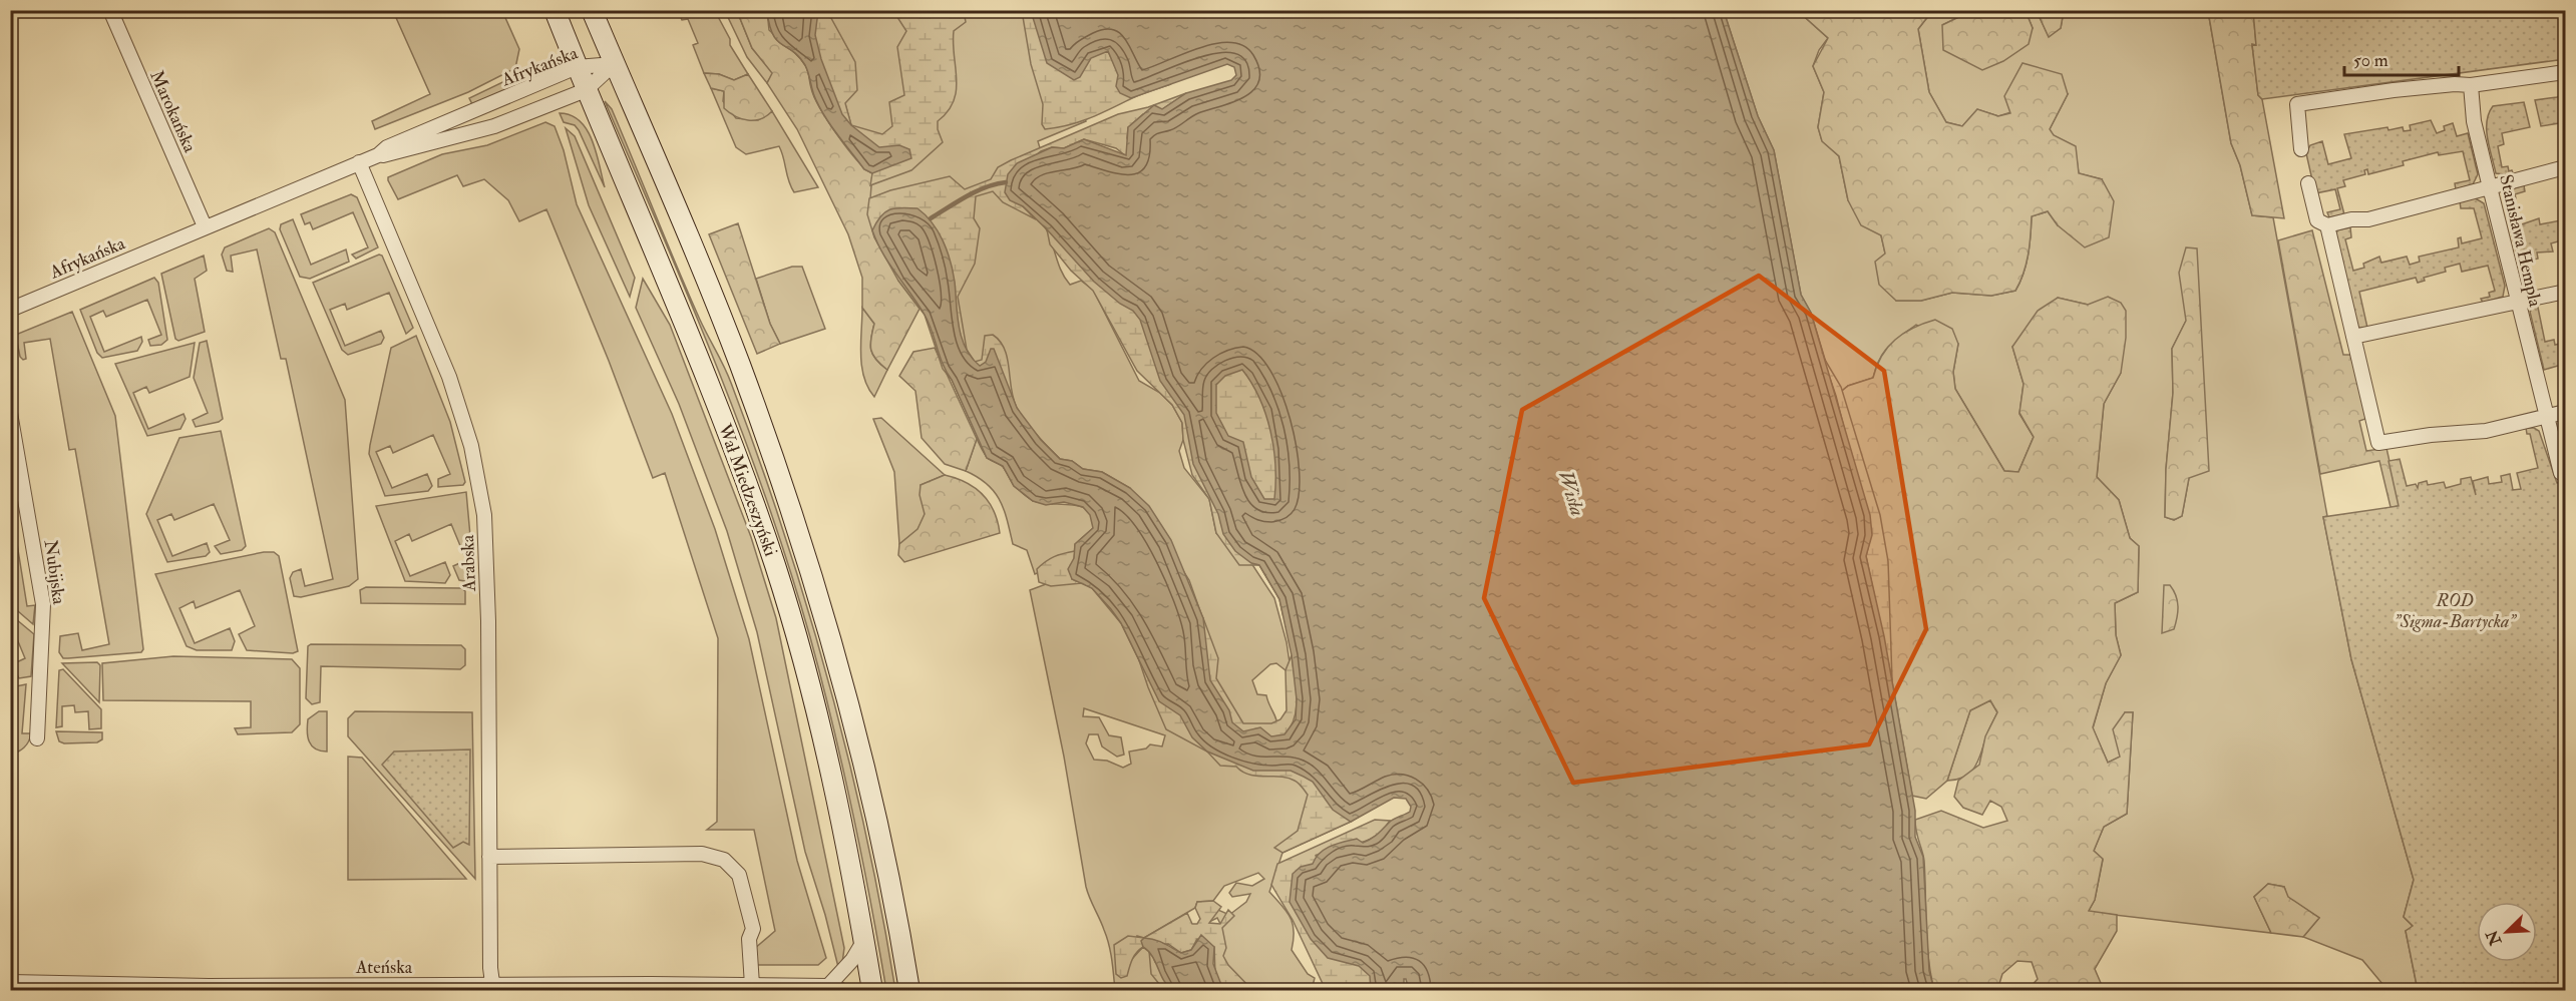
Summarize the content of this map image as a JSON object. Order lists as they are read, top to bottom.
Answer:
{
  "streets": {
    "main road": ["Wał Miedzeszyński"],
    "street": [
      "Afrykańska",
      "Marokańska",
      "Stanisława Hempla",
      "Arabska",
      "Nubijska",
      "Ateńska"
    ]
  },
  "crossings": [
    ["Afrykańska", "Marokańska"],
    ["Afrykańska", "Wał Miedzeszyński"],
    ["Afrykańska", "Arabska"],
    ["Wał Miedzeszyński", "Ateńska"],
    ["Arabska", "Ateńska"]
  ],
  "water": ["Wisła"],
  "parks": ["ROD \"Sigma-Bartycka\""],
  "scale_bar": "50 m",
  "north": "bottom left"
}
